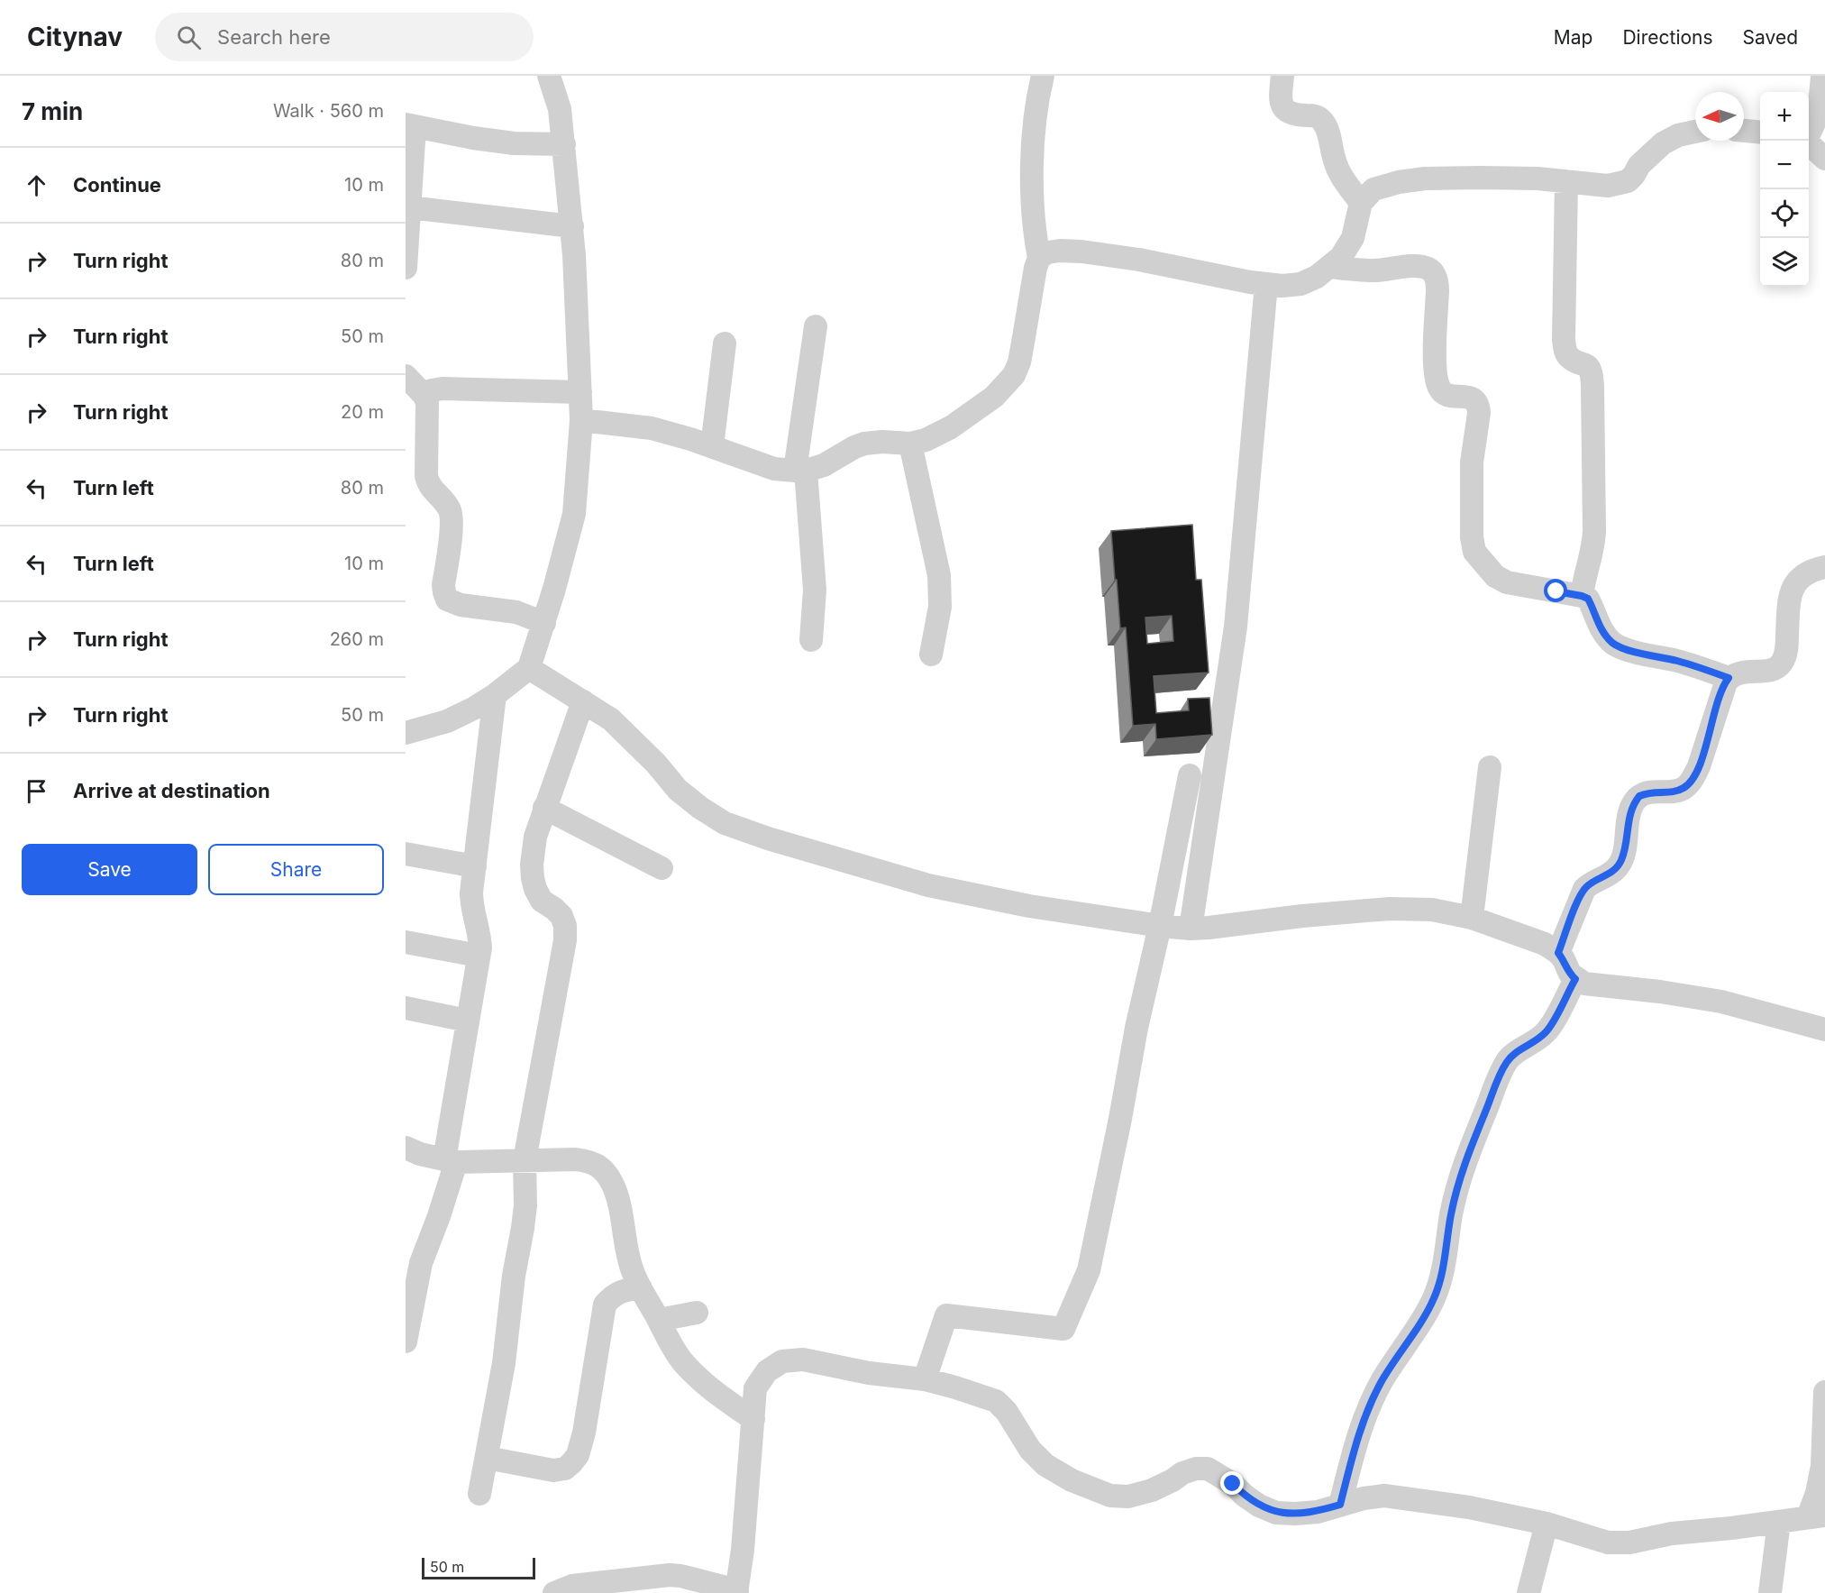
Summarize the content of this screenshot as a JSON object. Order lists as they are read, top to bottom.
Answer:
{
  "scale_bar": "50 m",
  "north": "left",
  "page": {
    "header": "Citynav",
    "search": "Search here",
    "nav": ["Map", "Directions", "Saved"],
    "heading": ["7 min", "Walk · 560 m"],
    "map_buttons": ["+", "−"],
    "list": [
      ["Continue", "10 m"],
      ["Turn right", "80 m"],
      ["Turn right", "50 m"],
      ["Turn right", "20 m"],
      ["Turn left", "80 m"],
      ["Turn left", "10 m"],
      ["Turn right", "260 m"],
      ["Turn right", "50 m"],
      "Arrive at destination"
    ],
    "buttons": ["Save", "Share"],
    "scale": "50 m"
  }
}
